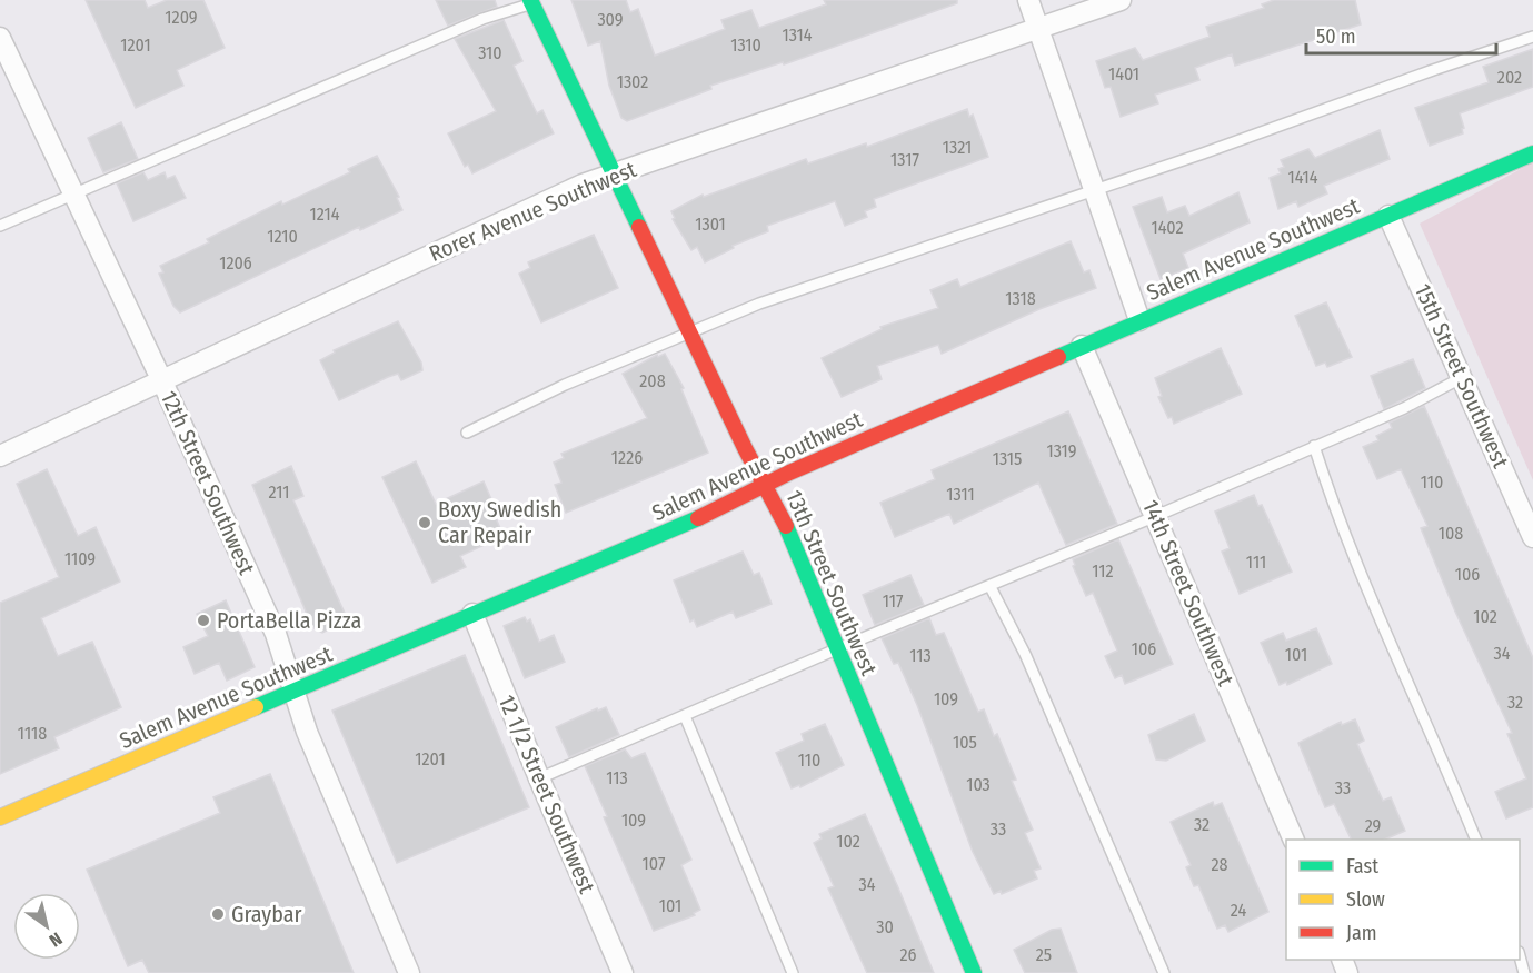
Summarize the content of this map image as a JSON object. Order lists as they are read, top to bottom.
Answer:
{
  "streets": {
    "street": [
      "Rorer Avenue Southwest",
      "Salem Avenue Southwest",
      "15th Street Southwest",
      "12th Street Southwest",
      "13th Street Southwest",
      "14th Street Southwest",
      "12 1/2 Street Southwest"
    ]
  },
  "crossings": [
    ["Rorer Avenue Southwest", "12th Street Southwest"],
    ["Rorer Avenue Southwest", "13th Street Southwest"],
    ["Salem Avenue Southwest", "15th Street Southwest"],
    ["Salem Avenue Southwest", "12th Street Southwest"],
    ["Salem Avenue Southwest", "13th Street Southwest"],
    ["Salem Avenue Southwest", "14th Street Southwest"],
    ["Salem Avenue Southwest", "12 1/2 Street Southwest"]
  ],
  "places": ["Boxy Swedish Car Repair", "PortaBella Pizza", "Graybar"],
  "house_numbers": [
    "1209",
    "309",
    "1314",
    "1201",
    "1310",
    "310",
    "1401",
    "202",
    "1302",
    "1321",
    "1317",
    "1414",
    "1214",
    "1301",
    "1402",
    "1210",
    "1206",
    "1318",
    "208",
    "1319",
    "1226",
    "1315",
    "110",
    "211",
    "1311",
    "108",
    "1109",
    "111",
    "112",
    "106",
    "117",
    "102",
    "106",
    "34",
    "101",
    "113",
    "109",
    "32",
    "1118",
    "105",
    "1201",
    "110",
    "113",
    "103",
    "33",
    "109",
    "32",
    "29",
    "33",
    "102",
    "107",
    "28",
    "34",
    "101",
    "24",
    "30",
    "26",
    "25"
  ],
  "legend": ["Fast", "Slow", "Jam"],
  "scale_bar": "50 m",
  "north": "bottom right"
}
